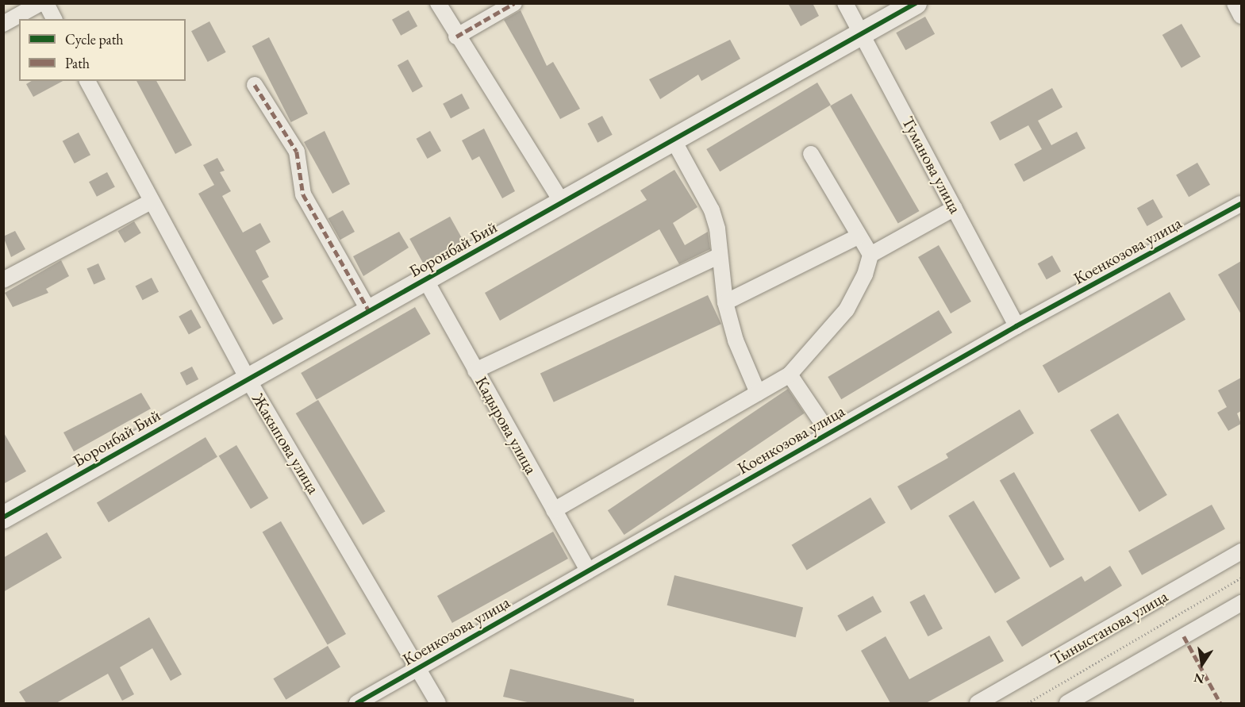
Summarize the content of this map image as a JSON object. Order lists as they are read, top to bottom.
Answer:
{
  "streets": {
    "street": [
      "Туманова улица",
      "Боронбай Бий",
      "Коенкозова улица",
      "Кадырова улица",
      "Жакыпова улица",
      "Тыныстанова улица"
    ]
  },
  "crossings": [
    ["Туманова улица", "Боронбай Бий"],
    ["Туманова улица", "Коенкозова улица"],
    ["Боронбай Бий", "Кадырова улица"],
    ["Боронбай Бий", "Жакыпова улица"],
    ["Коенкозова улица", "Кадырова улица"],
    ["Коенкозова улица", "Жакыпова улица"]
  ],
  "legend": ["Cycle path", "Path"],
  "north": "bottom"
}
